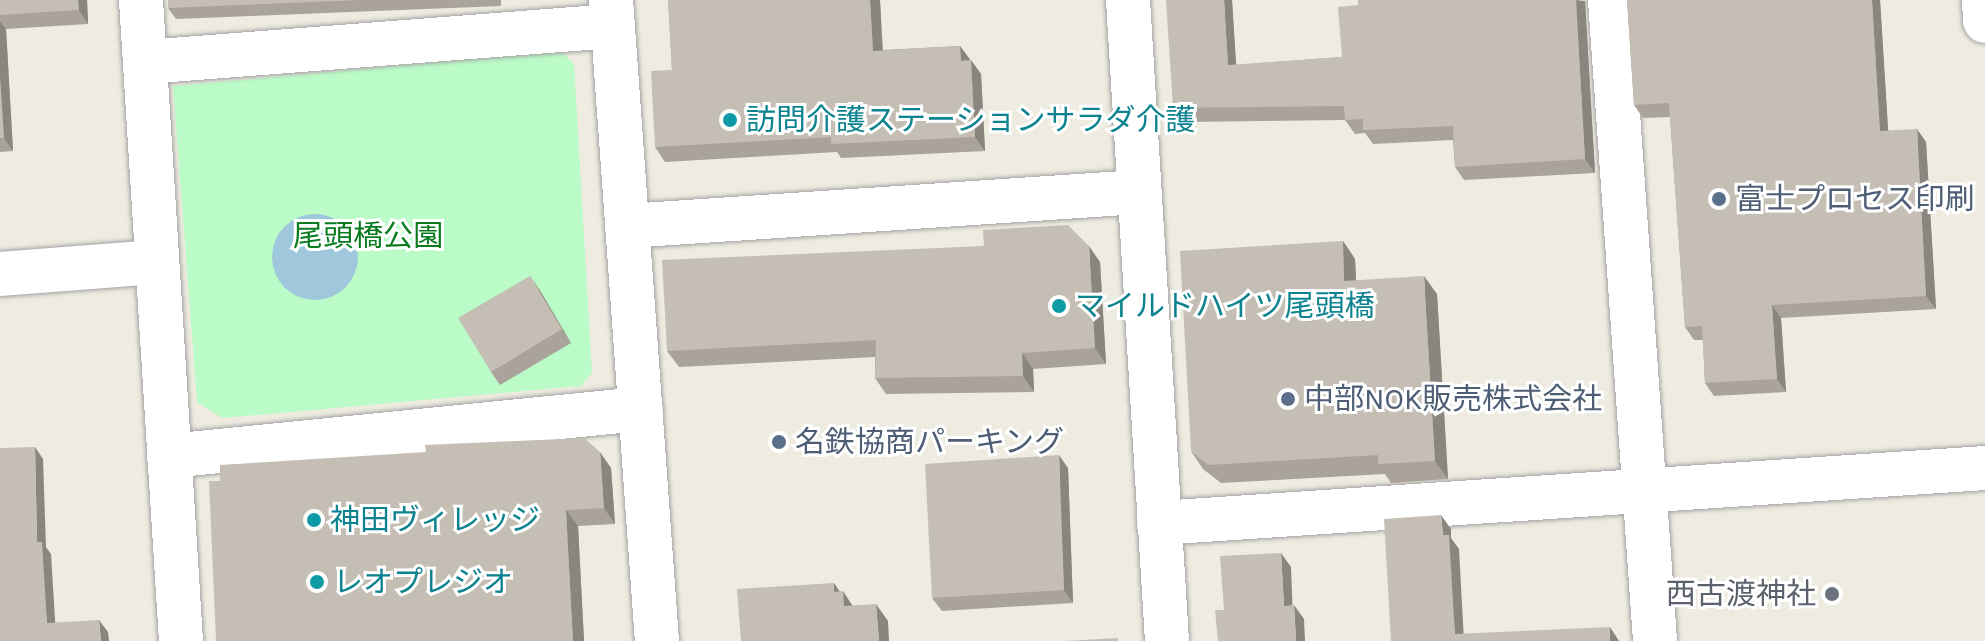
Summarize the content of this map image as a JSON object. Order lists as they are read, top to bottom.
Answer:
{
  "parks": ["尾頭橋公園"],
  "places": [
    "訪問介護ステーションサラダ介護",
    "富士プロセス印刷",
    "マイルドハイツ尾頭橋",
    "中部NOK販売株式会社",
    "名鉄協商パーキング",
    "神田ヴィレッジ",
    "レオプレジオ",
    "西古渡神社"
  ]
}
